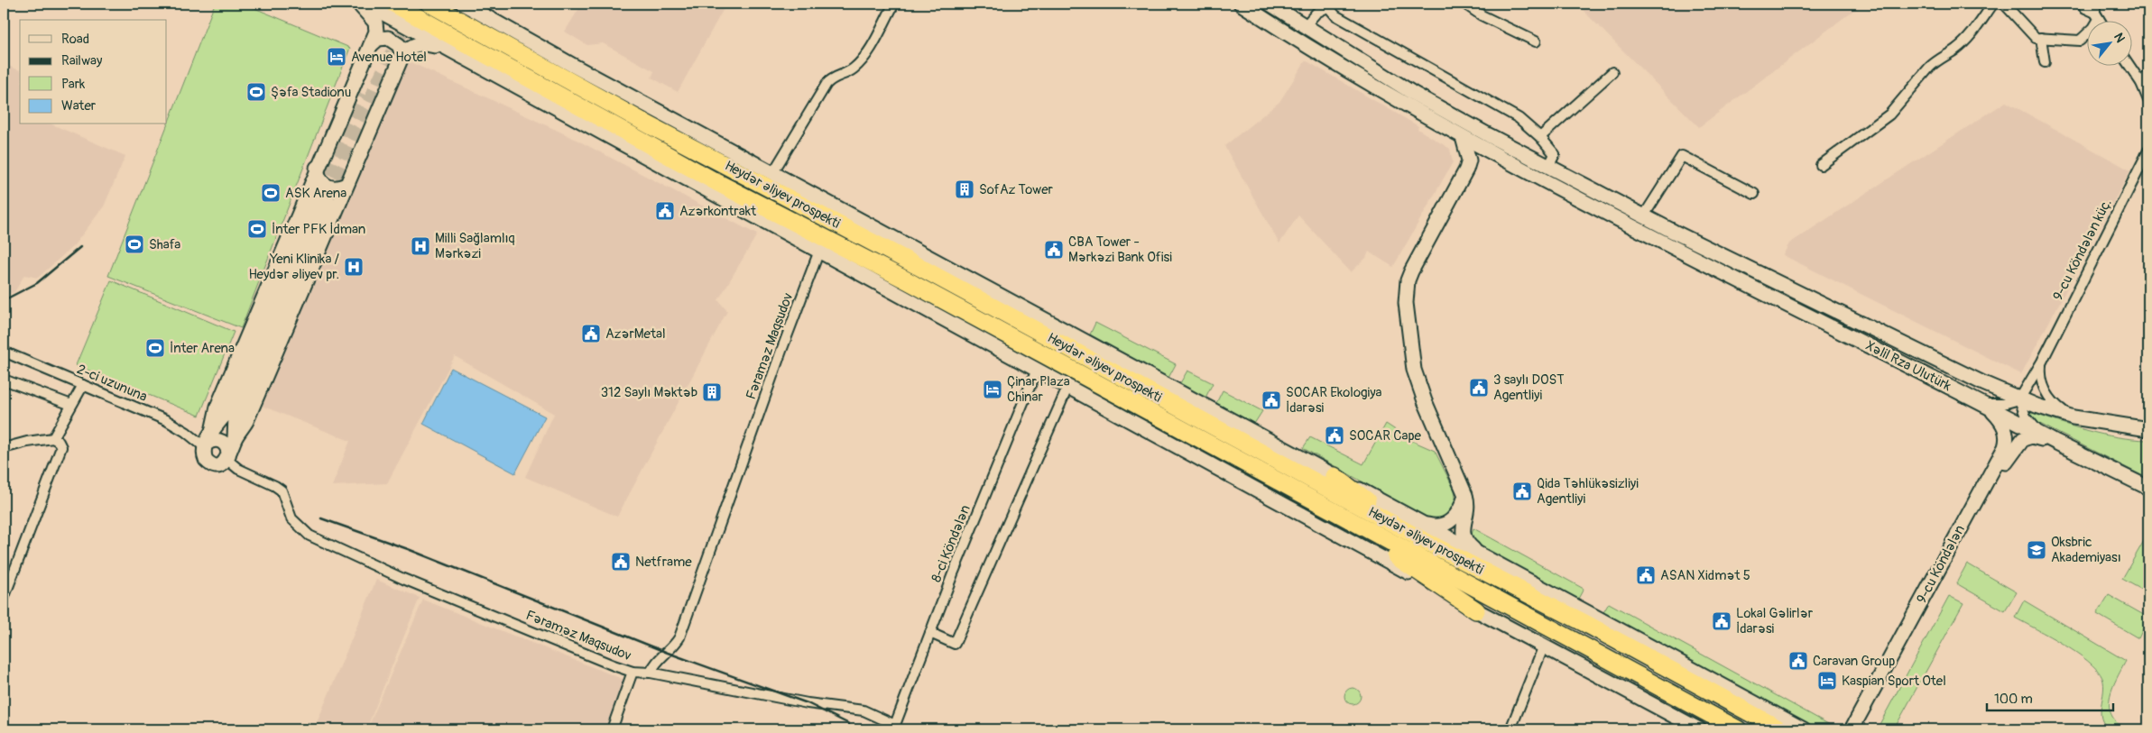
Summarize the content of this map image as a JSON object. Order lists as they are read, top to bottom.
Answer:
{
  "streets": {
    "highway": ["Heydər Əliyev prospekti"],
    "main road": ["Xəlil Rza Ulutürk", "9-cu Köndələn"],
    "street": [
      "9-cu Köndələn küç.",
      "Fəraməz Maqsudov",
      "2-ci uzununa",
      "8-ci Köndələn"
    ]
  },
  "crossings": [
    ["9-cu Köndələn küç.", "Xəlil Rza Ulutürk"],
    ["Fəraməz Maqsudov", "2-ci uzununa"],
    ["Xəlil Rza Ulutürk", "9-cu Köndələn"]
  ],
  "places": {
    "hotel": ["Avenue Hotel", "Çinar Plaza Chinar", "Kaspian Sport Otel"],
    "sports": [
      "Şəfa Stadionu",
      "ASK Arena",
      "İnter PFK İdman",
      "Shafa",
      "İnter Arena"
    ],
    "building": ["SofAz Tower", "312 Saylı Məktəb"],
    "public building": [
      "Azərkontrakt",
      "CBA Tower - Mərkəzi Bank Ofisi",
      "AzərMetal",
      "3 saylı DOST Agentliyi",
      "SOCAR Ekologiya İdarəsi",
      "SOCAR Cape",
      "Qida Təhlükəsizliyi Agentliyi",
      "Netframe",
      "ASAN Xidmət 5",
      "Lokal Gəlirlər İdarəsi",
      "Caravan Group"
    ],
    "hospital": ["Milli Sağlamlıq Mərkəzi", "Yeni Klinika / Heydər Əliyev pr."],
    "school or university": ["Oksbric Akademiyası"]
  },
  "legend": [
    "Road",
    "Railway",
    "Park",
    "Water"
  ],
  "scale_bar": "100 m",
  "north": "top right"
}
